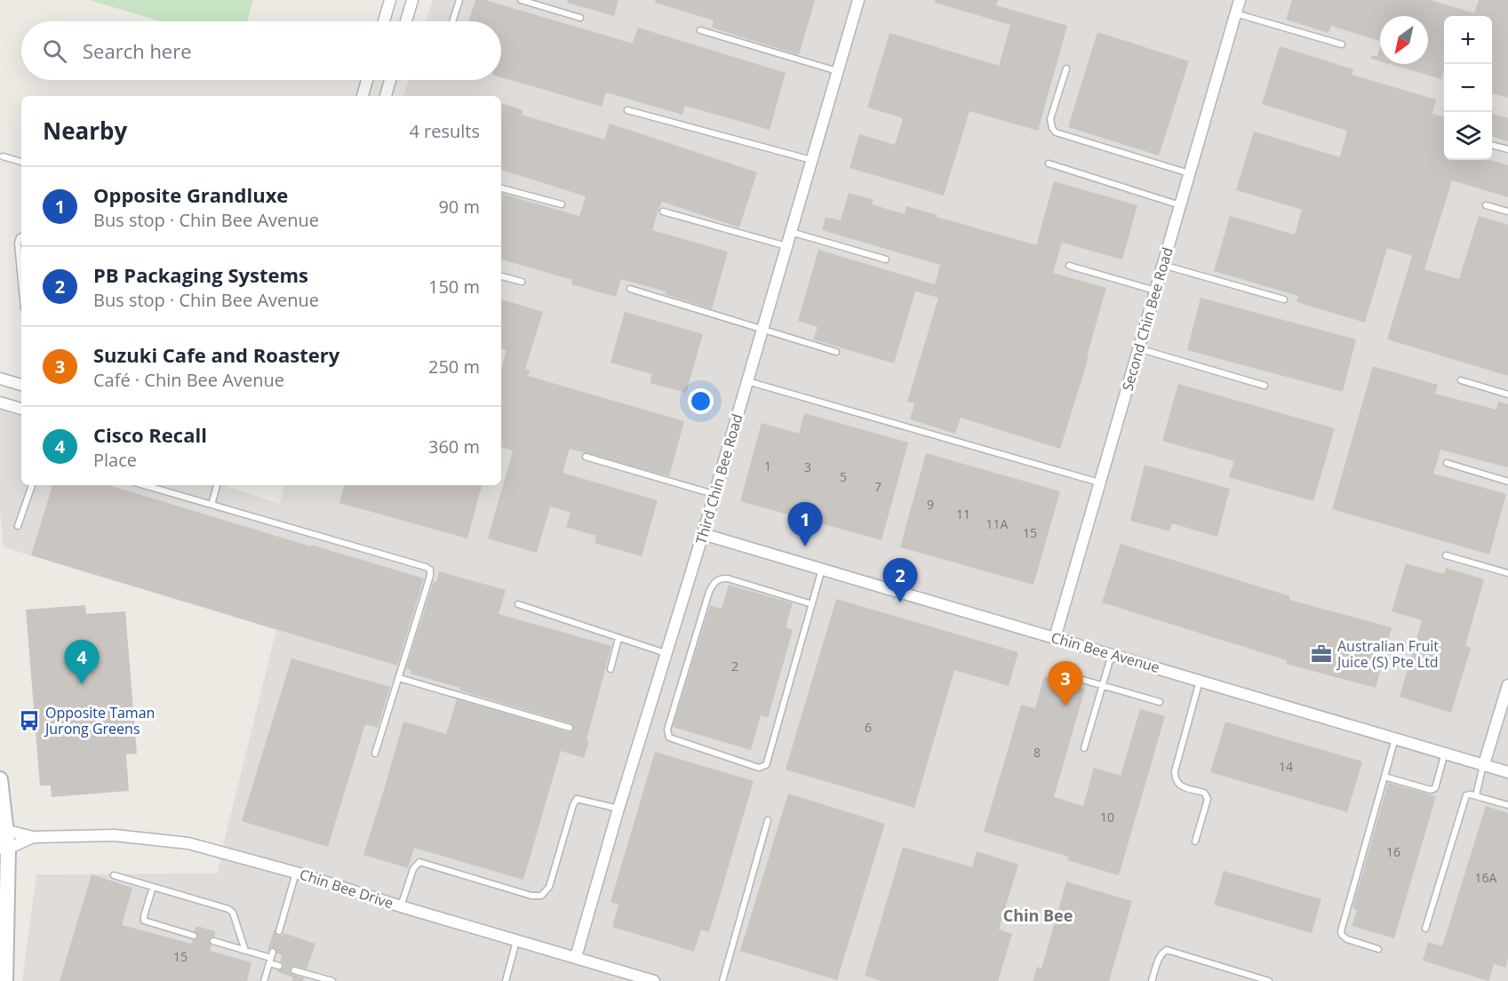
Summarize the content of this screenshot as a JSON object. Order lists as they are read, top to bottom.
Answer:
{
  "streets": {
    "street": [
      "Second Chin Bee Road",
      "Third Chin Bee Road",
      "Chin Bee Avenue",
      "Chin Bee Drive"
    ]
  },
  "crossings": [
    ["Second Chin Bee Road", "Chin Bee Avenue"],
    ["Third Chin Bee Road", "Chin Bee Avenue"],
    ["Third Chin Bee Road", "Chin Bee Drive"]
  ],
  "districts": ["Chin Bee"],
  "places": {
    "office": ["Australian Fruit Juice (S) Pte Ltd"],
    "bus stop": ["Opposite Taman Jurong Greens"]
  },
  "house_numbers": [
    "1",
    "3",
    "5",
    "7",
    "9",
    "11",
    "11A",
    "15",
    "2",
    "6",
    "8",
    "14",
    "10",
    "16",
    "16A",
    "15"
  ],
  "north": "bottom left",
  "page": {
    "map_buttons": ["+", "−"],
    "search": "Search here",
    "heading": ["Nearby", "4 results"],
    "list": [
      {
        "mark": "1",
        "name": "Opposite Grandluxe",
        "note": "Bus stop · Chin Bee Avenue",
        "value": "90 m"
      },
      {
        "mark": "2",
        "name": "PB Packaging Systems",
        "note": "Bus stop · Chin Bee Avenue",
        "value": "150 m"
      },
      {
        "mark": "3",
        "name": "Suzuki Cafe and Roastery",
        "note": "Café · Chin Bee Avenue",
        "value": "250 m"
      },
      {
        "mark": "4",
        "name": "Cisco Recall",
        "note": "Place",
        "value": "360 m"
      }
    ],
    "pins": [
      "1",
      "2",
      "4",
      "3"
    ]
  }
}
